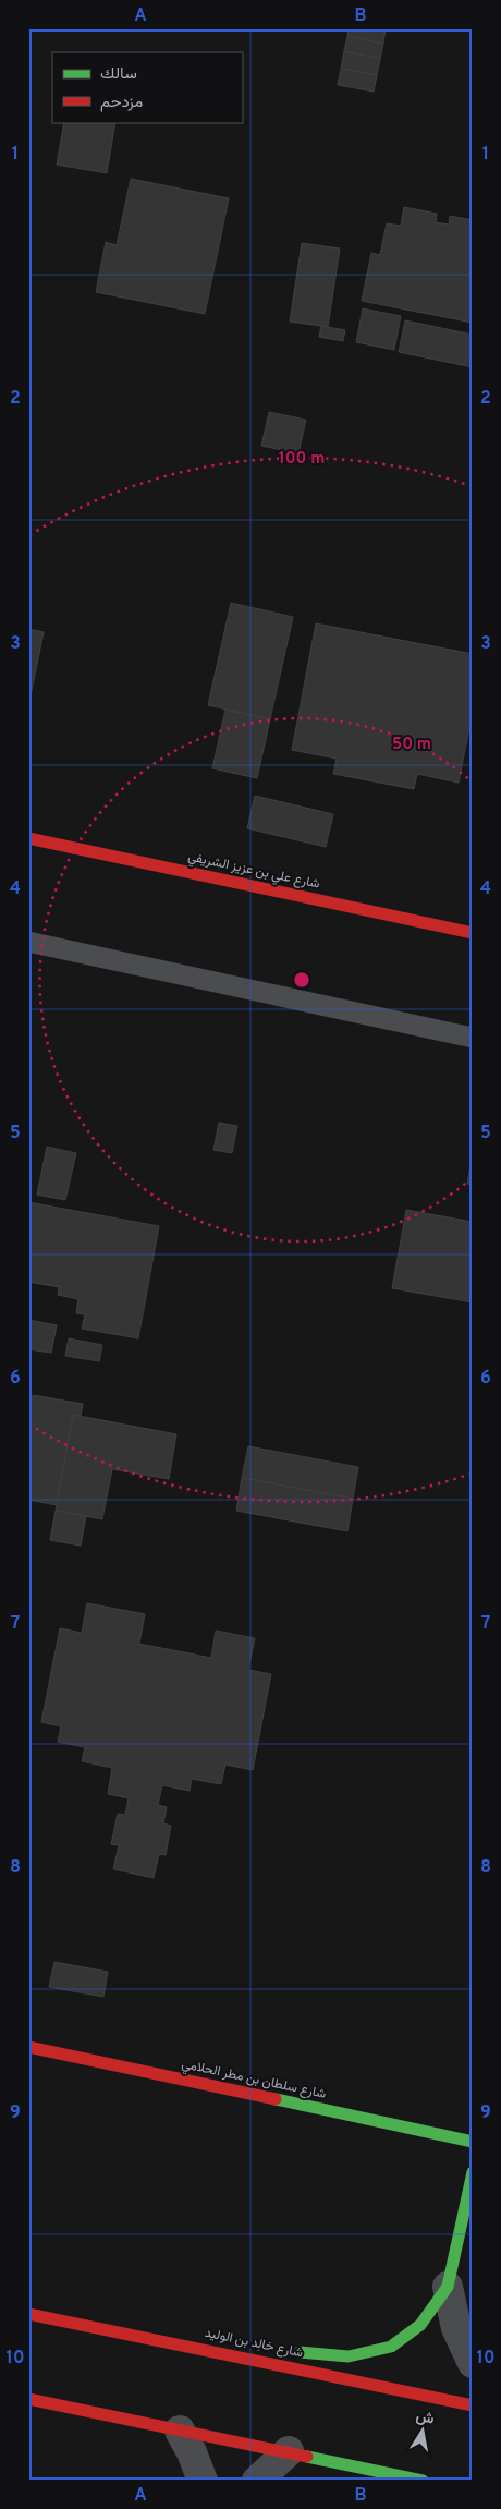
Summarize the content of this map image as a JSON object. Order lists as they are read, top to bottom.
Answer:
{
  "streets": {
    "street": ["شارع علي بن عزيز الشريفي", "شارع سلطان بن مطر الحلامي", "شارع خالِد بن الوليد"]
  },
  "legend": ["سالك", "مزدحم"],
  "north": "top",
  "grid": {
    "columns": ["A", "B"],
    "rows": [
      "1",
      "2",
      "3",
      "4",
      "5",
      "6",
      "7",
      "8",
      "9",
      "10"
    ]
  },
  "rings": ["100 m", "50 m"]
}
